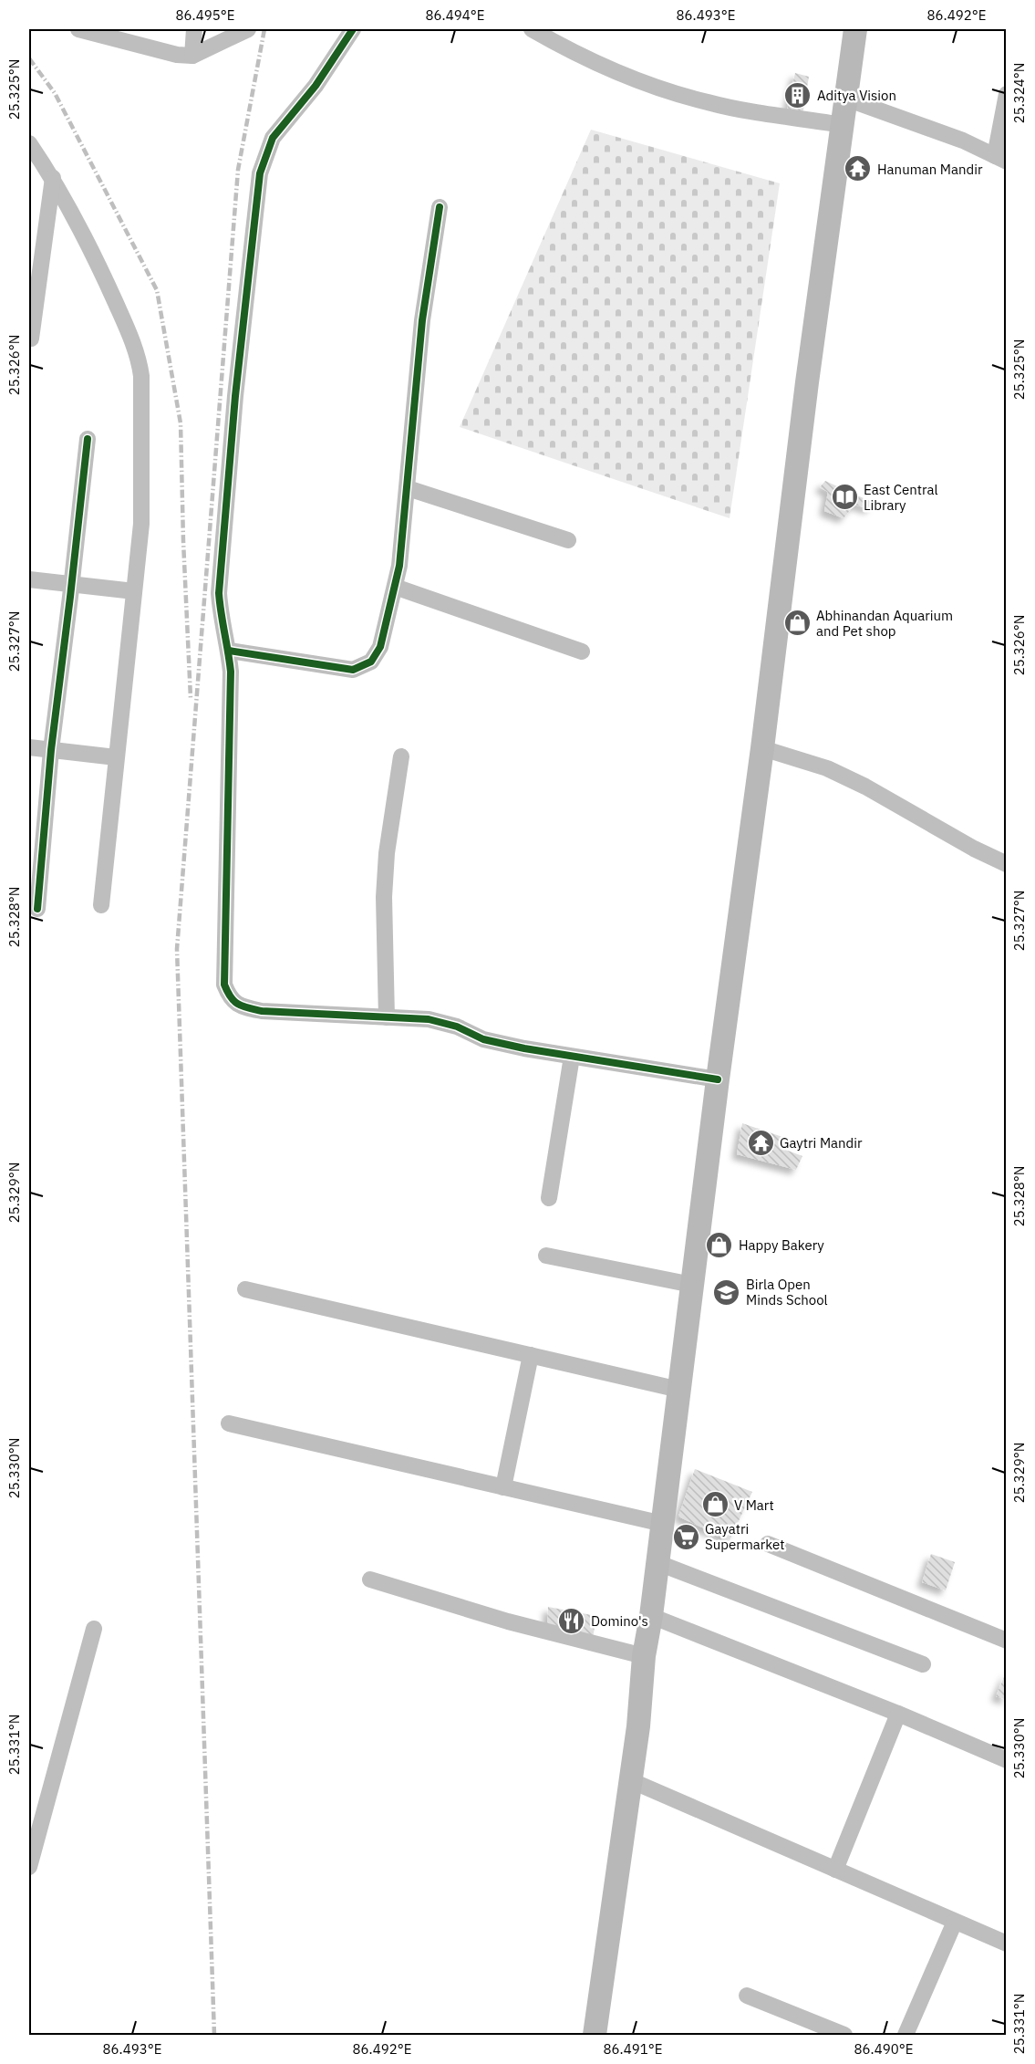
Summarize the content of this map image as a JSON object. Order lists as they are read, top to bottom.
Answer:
{
  "places": {
    "building": ["Aditya Vision"],
    "temple": ["Hanuman Mandir", "Gaytri Mandir"],
    "library": ["East Central Library"],
    "shop": ["Abhinandan Aquarium and Pet shop", "Happy Bakery", "V Mart"],
    "school or university": ["Birla Open Minds School"],
    "supermarket": ["Gayatri Supermarket"],
    "restaurant": ["Domino's"]
  },
  "coordinates": [
    "86.495°E",
    "86.494°E",
    "86.493°E",
    "86.492°E",
    "25.325°N",
    "25.324°N",
    "25.326°N",
    "25.327°N",
    "25.328°N",
    "25.329°N",
    "25.330°N",
    "25.331°N",
    "86.491°E",
    "86.490°E"
  ]
}
